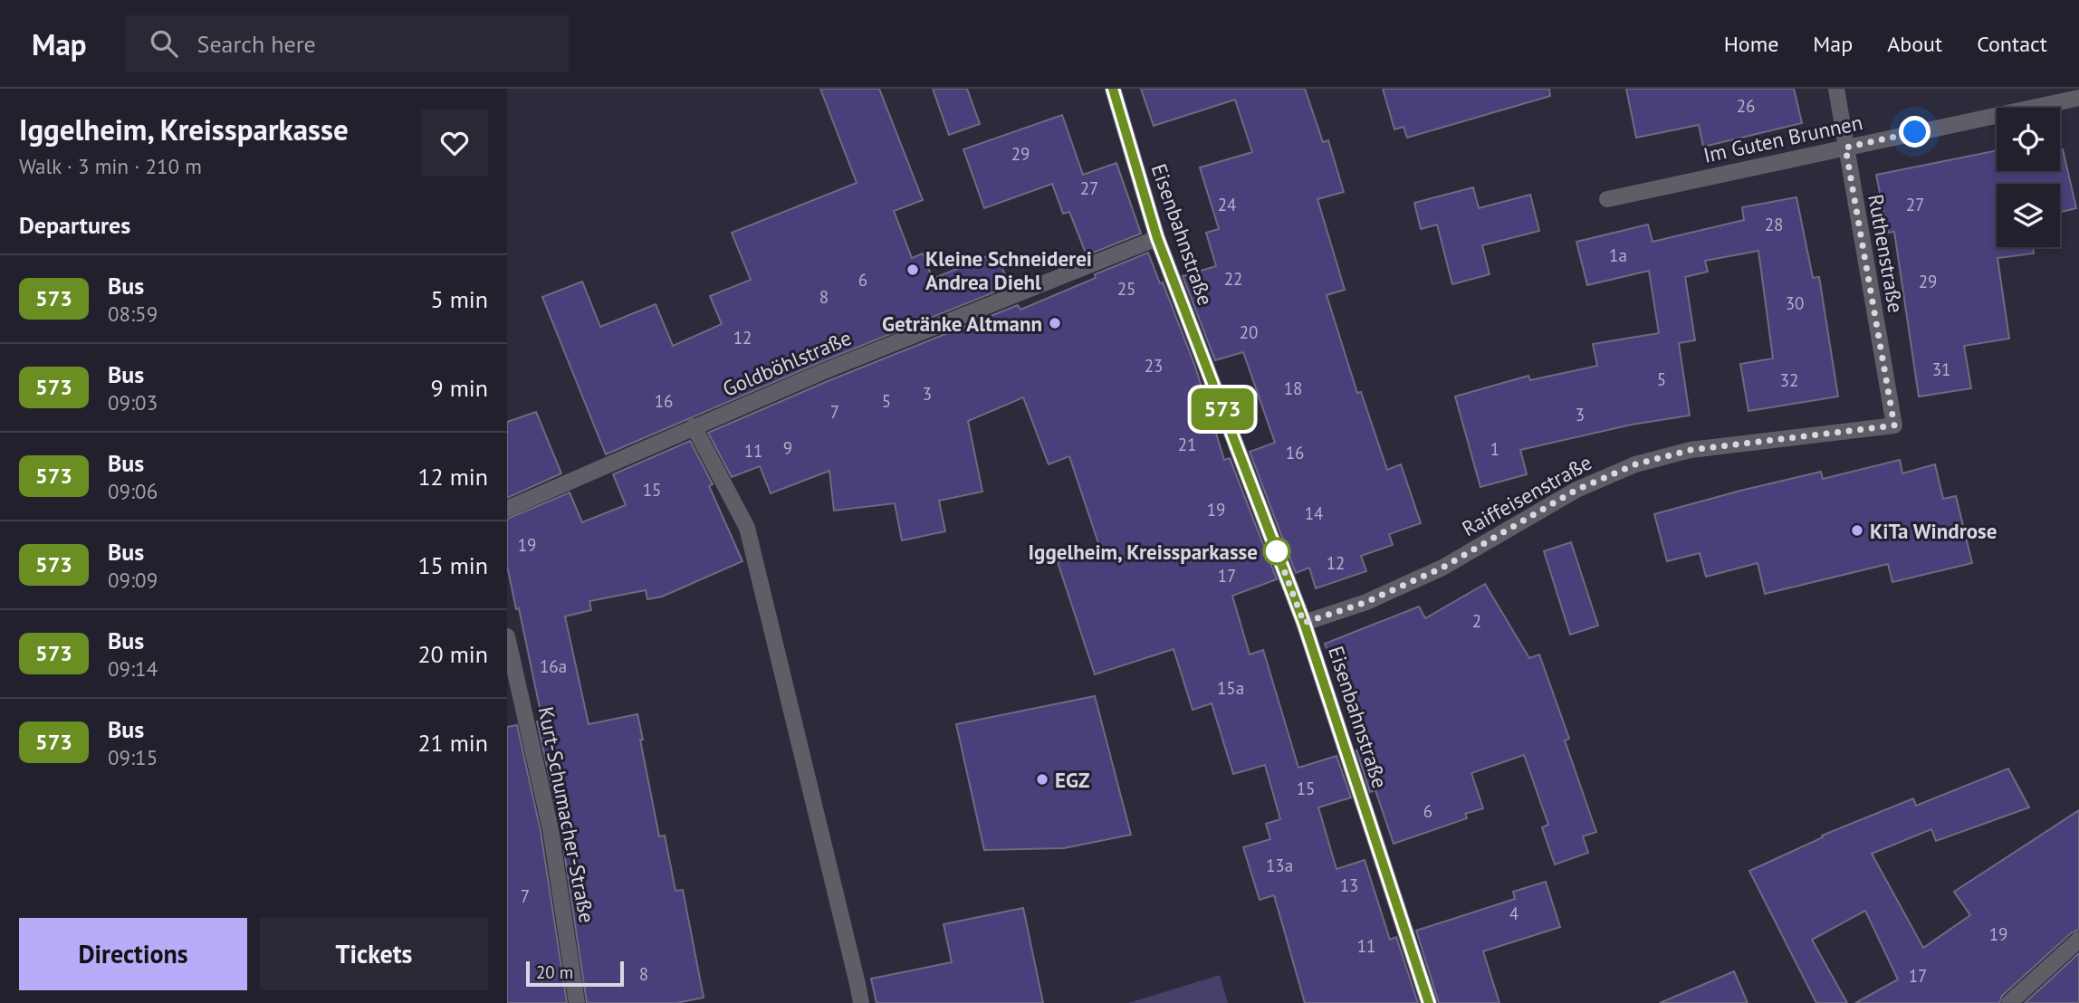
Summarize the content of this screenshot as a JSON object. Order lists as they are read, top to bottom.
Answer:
{
  "streets": {
    "main road": ["Eisenbahnstraße"],
    "street": [
      "Im Guten Brunnen",
      "Ruthenstraße",
      "Goldböhlstraße",
      "Raiffeisenstraße",
      "Kurt-Schumacher-Straße"
    ]
  },
  "crossings": [
    ["Im Guten Brunnen", "Ruthenstraße"],
    ["Eisenbahnstraße", "Goldböhlstraße"],
    ["Eisenbahnstraße", "Raiffeisenstraße"],
    ["Ruthenstraße", "Raiffeisenstraße"]
  ],
  "places": [
    "Kleine Schneiderei Andrea Diehl",
    "Getränke Altmann",
    "KiTa Windrose",
    "Iggelheim, Kreissparkasse",
    "EGZ"
  ],
  "lines": ["bus line 573"],
  "house_numbers": [
    "26",
    "29",
    "27",
    "24",
    "27",
    "28",
    "1a",
    "22",
    "6",
    "29",
    "25",
    "8",
    "30",
    "20",
    "12",
    "23",
    "31",
    "5",
    "32",
    "18",
    "3",
    "16",
    "5",
    "7",
    "3",
    "21",
    "9",
    "1",
    "11",
    "16",
    "15",
    "19",
    "14",
    "19",
    "12",
    "17",
    "2",
    "16a",
    "15a",
    "15",
    "6",
    "13a",
    "13",
    "7",
    "4",
    "19",
    "11",
    "8",
    "17"
  ],
  "scale_bar": "20 m",
  "page": {
    "header": "Map",
    "search": "Search here",
    "nav": [
      "Home",
      "Map",
      "About",
      "Contact"
    ],
    "heading": [
      ["Iggelheim, Kreissparkasse", "Walk · 3 min · 210 m"],
      "Departures"
    ],
    "on_map": "573",
    "list": [
      {
        "mark": "573",
        "name": "Bus",
        "note": "08:59",
        "value": "5 min"
      },
      {
        "mark": "573",
        "name": "Bus",
        "note": "09:03",
        "value": "9 min"
      },
      {
        "mark": "573",
        "name": "Bus",
        "note": "09:06",
        "value": "12 min"
      },
      {
        "mark": "573",
        "name": "Bus",
        "note": "09:09",
        "value": "15 min"
      },
      {
        "mark": "573",
        "name": "Bus",
        "note": "09:14",
        "value": "20 min"
      },
      {
        "mark": "573",
        "name": "Bus",
        "note": "09:15",
        "value": "21 min"
      }
    ],
    "buttons": ["Directions", "Tickets"],
    "scale": "20 m"
  }
}
